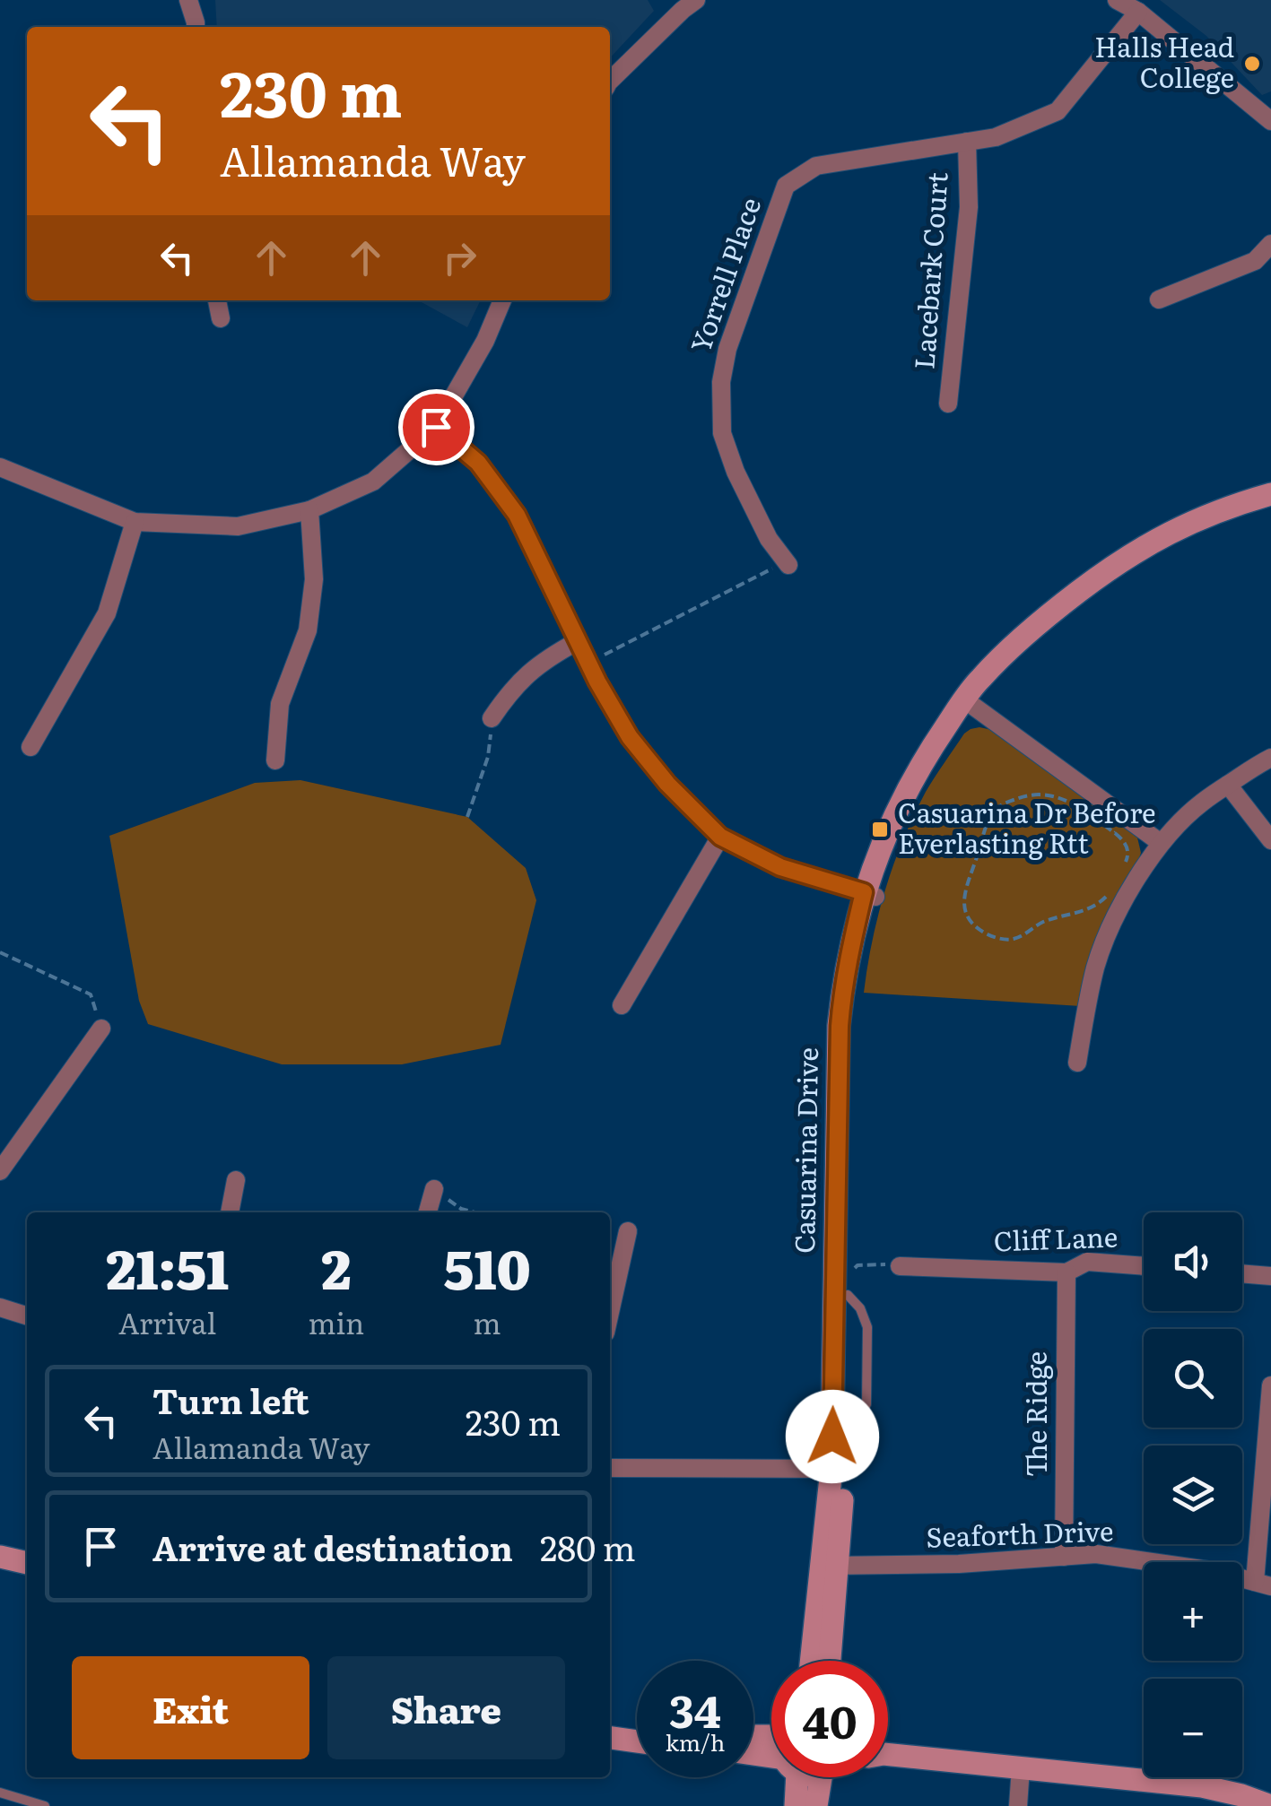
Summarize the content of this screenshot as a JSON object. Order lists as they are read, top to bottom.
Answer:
{
  "streets": {
    "street": [
      "Lacebark Court",
      "Yorrell Place",
      "Casuarina Drive",
      "Cliff Lane",
      "The Ridge",
      "Seaforth Drive"
    ]
  },
  "crossings": [
    ["Lacebark Court", "Yorrell Place"],
    ["Casuarina Drive", "Seaforth Drive"],
    ["Cliff Lane", "The Ridge"],
    ["The Ridge", "Seaforth Drive"]
  ],
  "places": {
    "other": ["Halls Head College"],
    "transit": ["Casuarina Dr Before Everlasting Rtt"]
  },
  "page": {
    "turn": ["230 m", "Allamanda Way"],
    "map_buttons": ["+", "−"],
    "eta": [
      "21:51",
      "Arrival",
      "2",
      "min",
      "510",
      "m"
    ],
    "list": [
      {
        "name": "Turn left",
        "note": "Allamanda Way",
        "value": "230 m"
      },
      {
        "name": "Arrive at destination",
        "value": "280 m"
      }
    ],
    "buttons": ["Exit", "Share"],
    "speed": "34 km/h",
    "limit": "40"
  }
}
